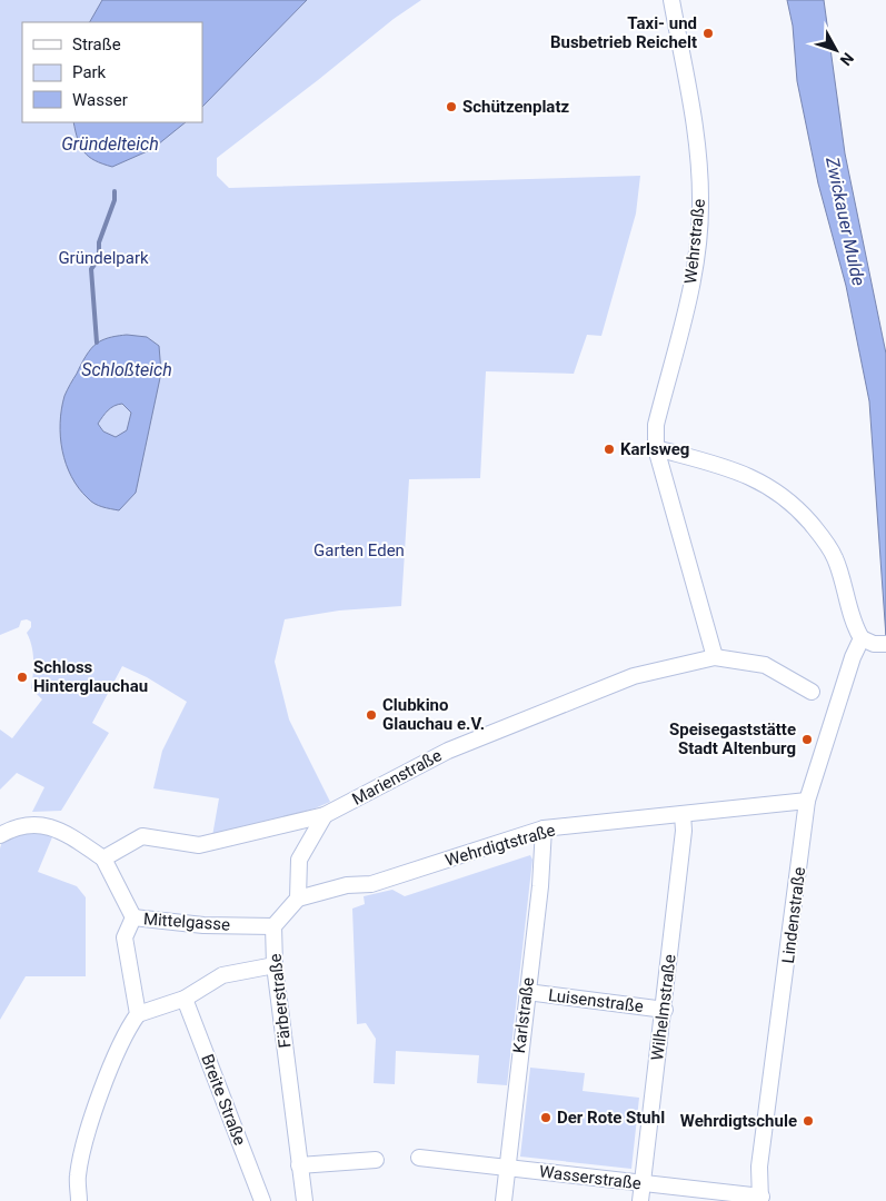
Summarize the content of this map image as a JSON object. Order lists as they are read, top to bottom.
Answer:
{
  "streets": {
    "street": [
      "Wehrstraße",
      "Marienstraße",
      "Wehrdigtstraße",
      "Lindenstraße",
      "Mittelgasse",
      "Färberstraße",
      "Luisenstraße",
      "Wilhelmstraße",
      "Karlstraße",
      "Breite Straße",
      "Wasserstraße"
    ]
  },
  "crossings": [
    ["Wehrstraße", "Marienstraße"],
    ["Marienstraße", "Mittelgasse"],
    ["Wehrdigtstraße", "Lindenstraße"],
    ["Wehrdigtstraße", "Wilhelmstraße"],
    ["Wehrdigtstraße", "Karlstraße"],
    ["Lindenstraße", "Wasserstraße"],
    ["Mittelgasse", "Färberstraße"],
    ["Luisenstraße", "Wilhelmstraße"],
    ["Luisenstraße", "Karlstraße"],
    ["Wilhelmstraße", "Wasserstraße"],
    ["Karlstraße", "Wasserstraße"]
  ],
  "water": ["Gründelteich", "Zwickauer Mulde", "Schloßteich"],
  "parks": ["Gründelpark", "Garten Eden"],
  "places": [
    "Taxi- und Busbetrieb Reichelt",
    "Schützenplatz",
    "Karlsweg",
    "Schloss Hinterglauchau",
    "Clubkino Glauchau e.V.",
    "Speisegaststätte Stadt Altenburg",
    "Der Rote Stuhl",
    "Wehrdigtschule"
  ],
  "legend": ["Straße", "Park", "Wasser"],
  "north": "bottom right"
}
